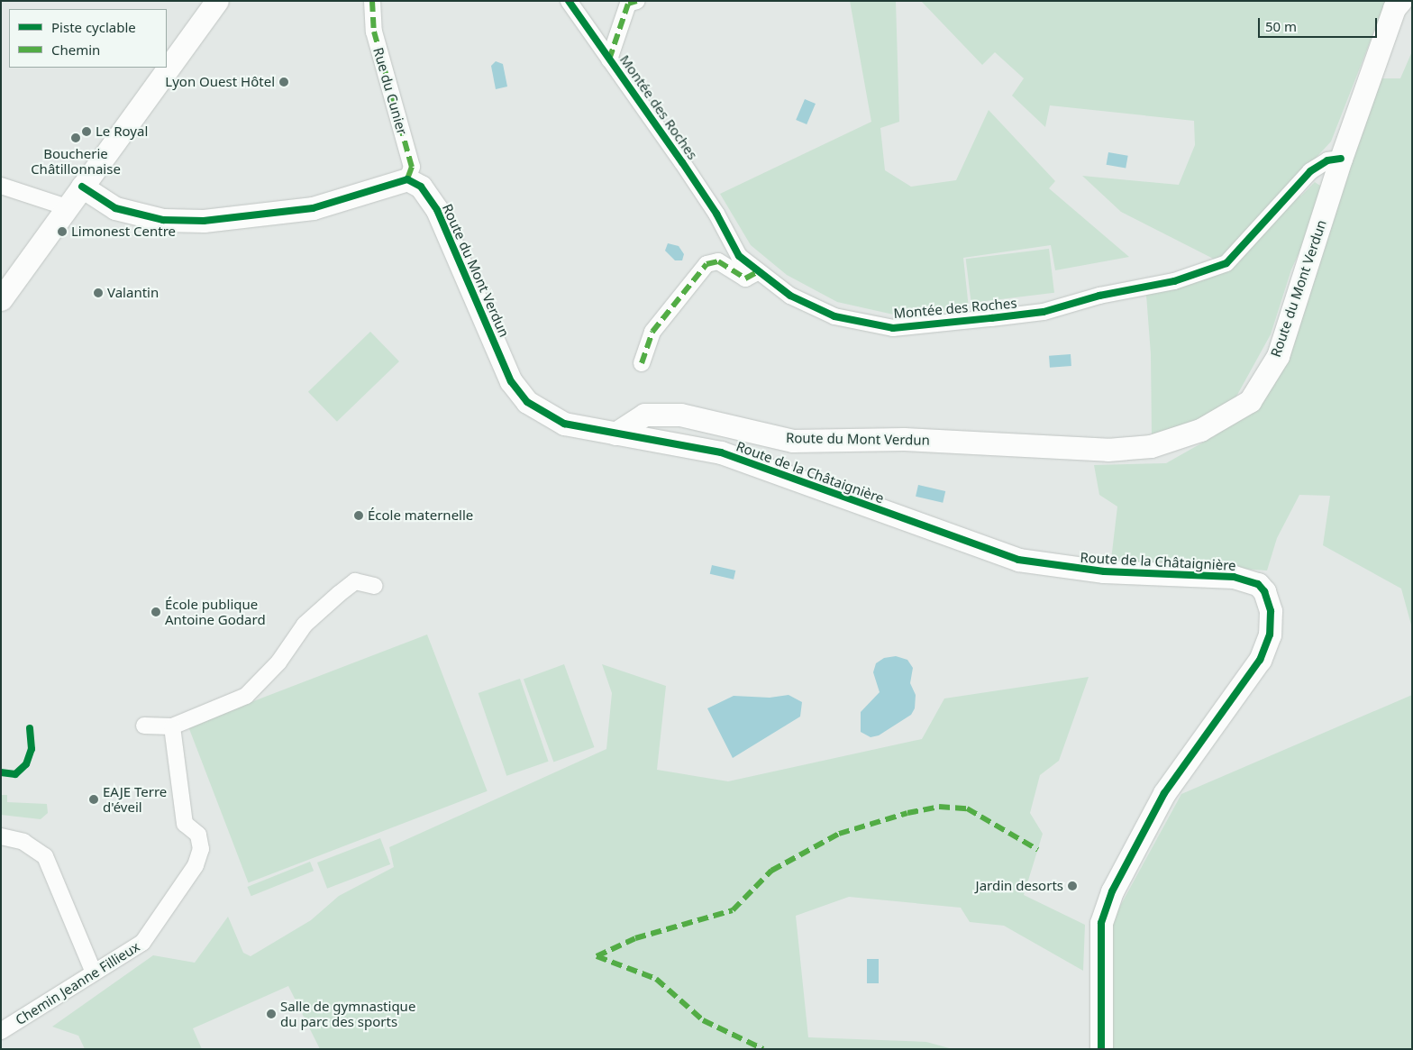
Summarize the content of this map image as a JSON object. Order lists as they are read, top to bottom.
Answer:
{
  "streets": {
    "street": [
      "Rue du Cunier",
      "Montée des Roches",
      "Route du Mont Verdun",
      "Route de la Châtaignière",
      "Chemin Jeanne Fillieux"
    ]
  },
  "crossings": [
    ["Rue du Cunier", "Route du Mont Verdun"],
    ["Montée des Roches", "Route du Mont Verdun"],
    ["Route du Mont Verdun", "Route de la Châtaignière"]
  ],
  "places": [
    "Lyon Ouest Hôtel",
    "Le Royal",
    "Boucherie Châtillonnaise",
    "Limonest Centre",
    "Valantin",
    "École maternelle",
    "École publique Antoine Godard",
    "EAJE Terre d'éveil",
    "Jardin desorts",
    "Salle de gymnastique du parc des sports"
  ],
  "legend": ["Piste cyclable", "Chemin"],
  "scale_bar": "50 m"
}
